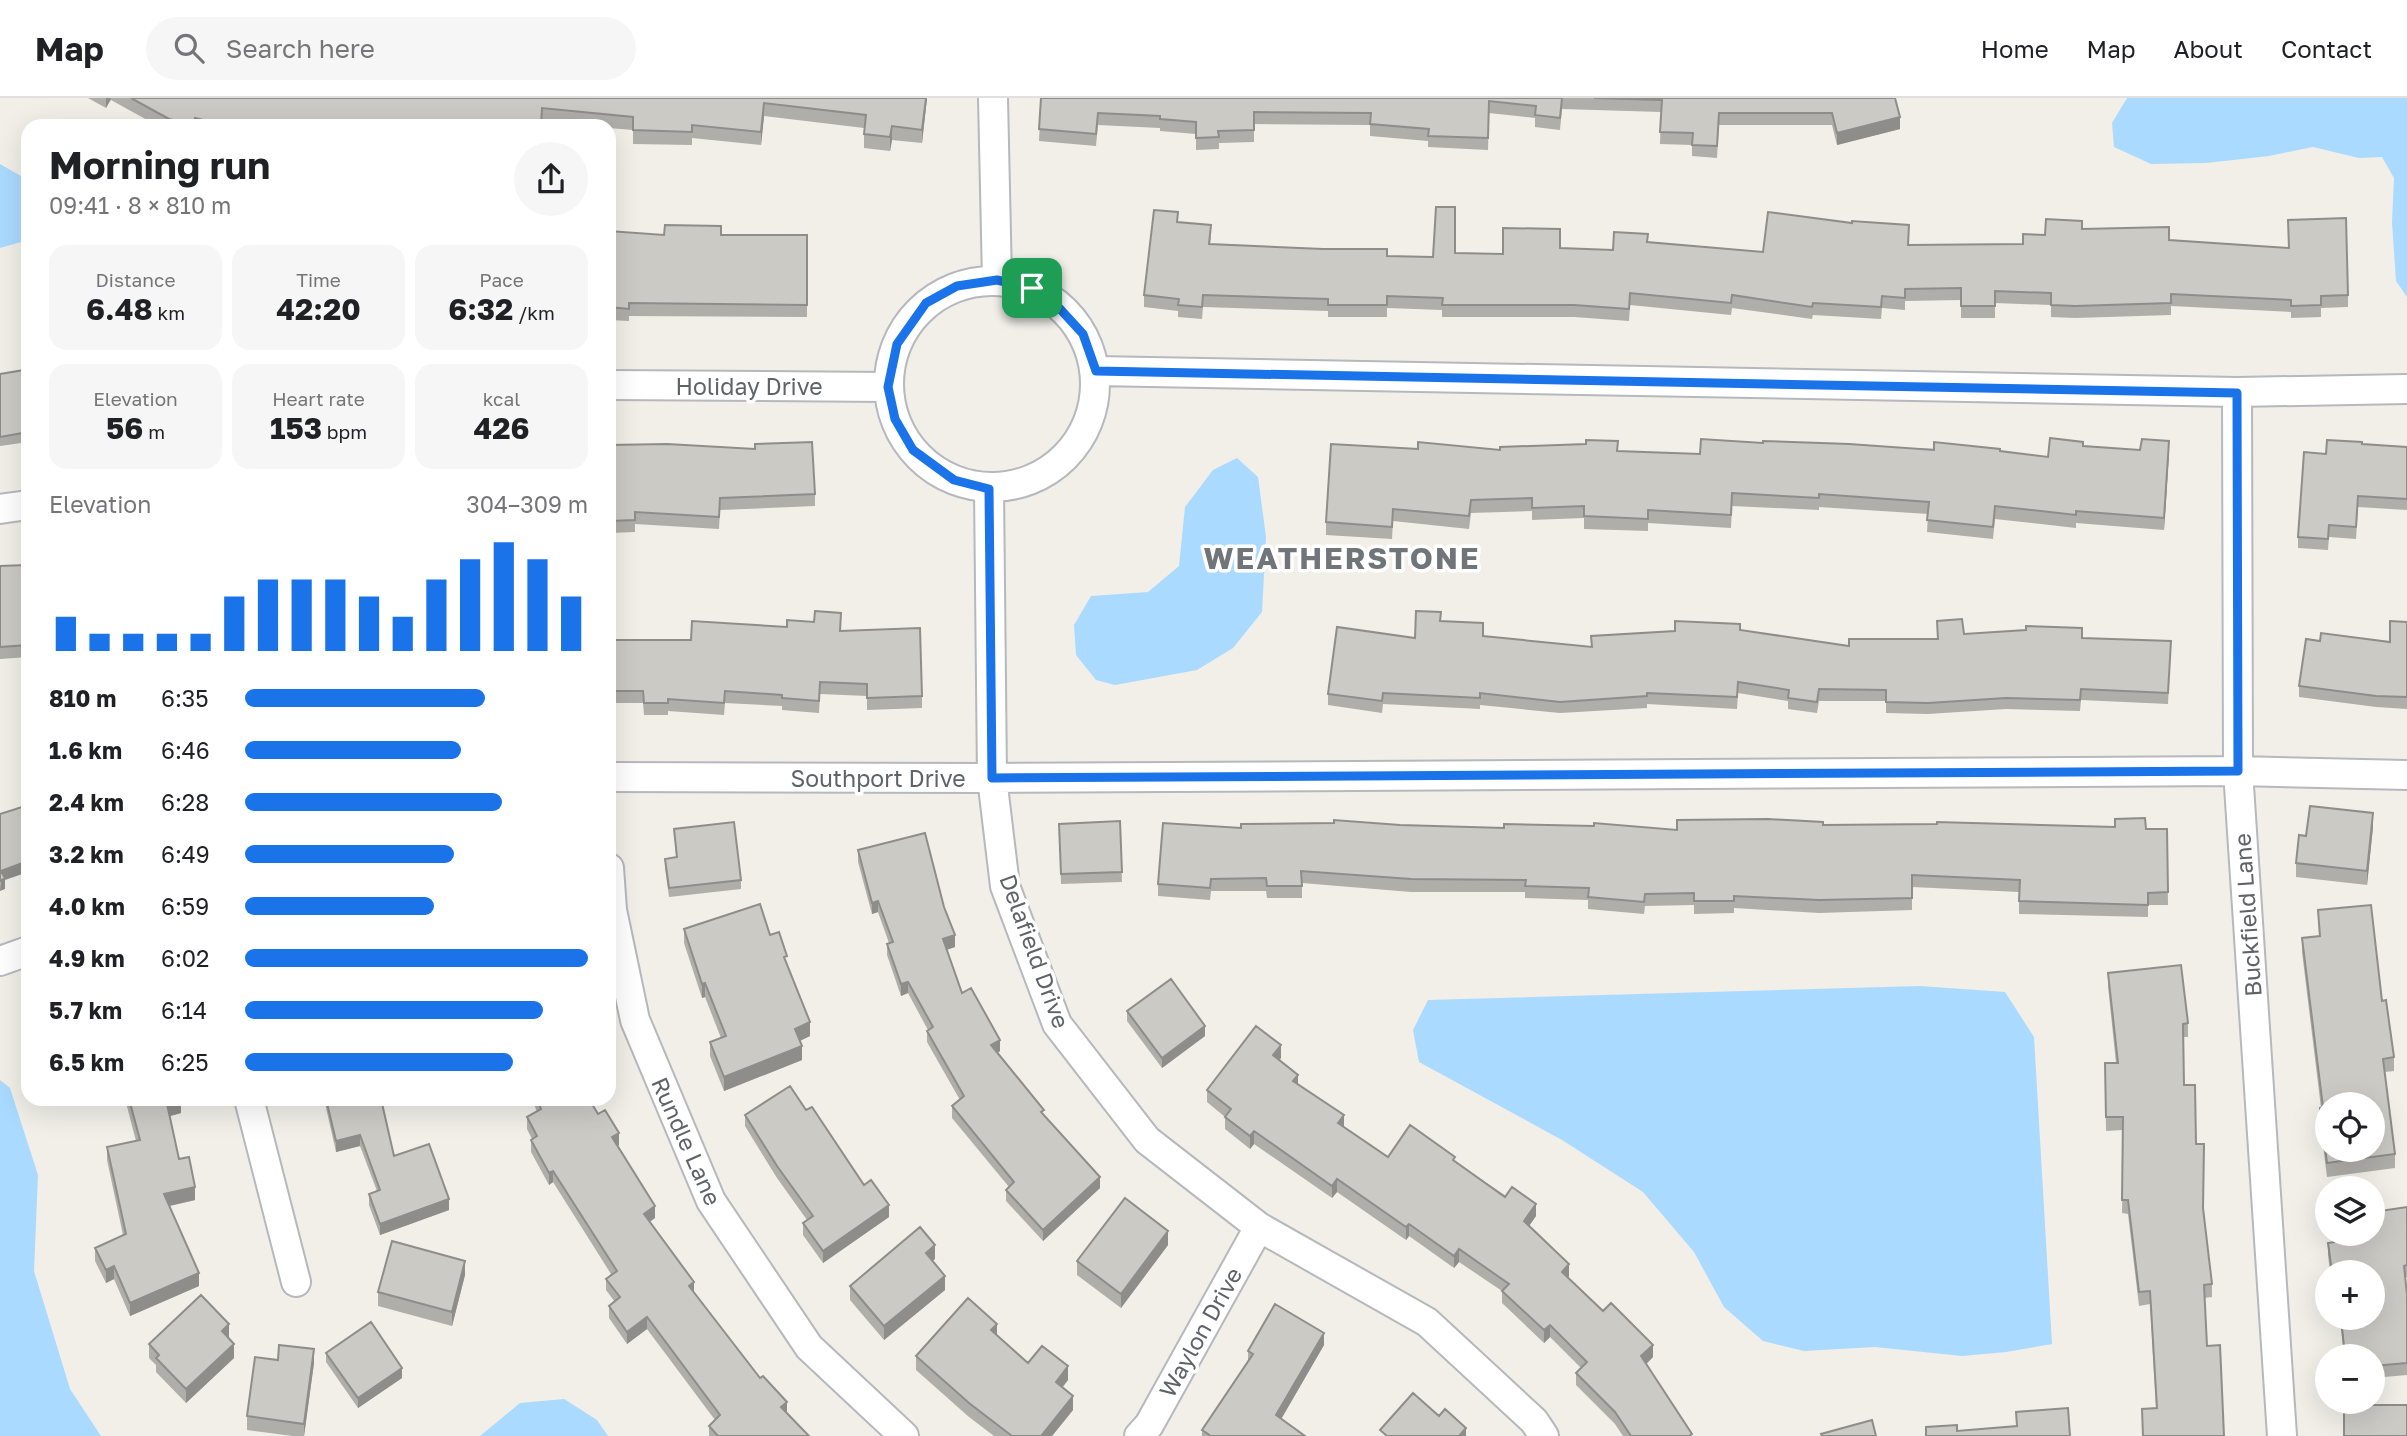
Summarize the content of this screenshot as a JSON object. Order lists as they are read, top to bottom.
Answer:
{
  "streets": {
    "street": [
      "Holiday Drive",
      "Southport Drive",
      "Buckfield Lane",
      "Delafield Drive",
      "Rundle Lane",
      "Waylon Drive"
    ]
  },
  "crossings": [
    ["Holiday Drive", "Delafield Drive"],
    ["Southport Drive", "Buckfield Lane"],
    ["Southport Drive", "Delafield Drive"],
    ["Delafield Drive", "Waylon Drive"]
  ],
  "districts": ["WEATHERSTONE"],
  "page": {
    "header": "Map",
    "search": "Search here",
    "nav": [
      "Home",
      "Map",
      "About",
      "Contact"
    ],
    "heading": ["Morning run", "09:41 · 8 × 810 m"],
    "stats": [
      ["Distance", "6.48 km"],
      ["Time", "42:20"],
      ["Pace", "6:32 /km"],
      ["Elevation", "56 m"],
      ["Heart rate", "153 bpm"],
      ["kcal", "426"]
    ],
    "chart": ["Elevation", "304–309 m"],
    "list": [
      {
        "name": "810 m",
        "note": "6:35"
      },
      {
        "name": "1.6 km",
        "note": "6:46"
      },
      {
        "name": "2.4 km",
        "note": "6:28"
      },
      {
        "name": "3.2 km",
        "note": "6:49"
      },
      {
        "name": "4.0 km",
        "note": "6:59"
      },
      {
        "name": "4.9 km",
        "note": "6:02"
      },
      {
        "name": "5.7 km",
        "note": "6:14"
      },
      {
        "name": "6.5 km",
        "note": "6:25"
      }
    ],
    "map_buttons": ["+", "−"]
  }
}
